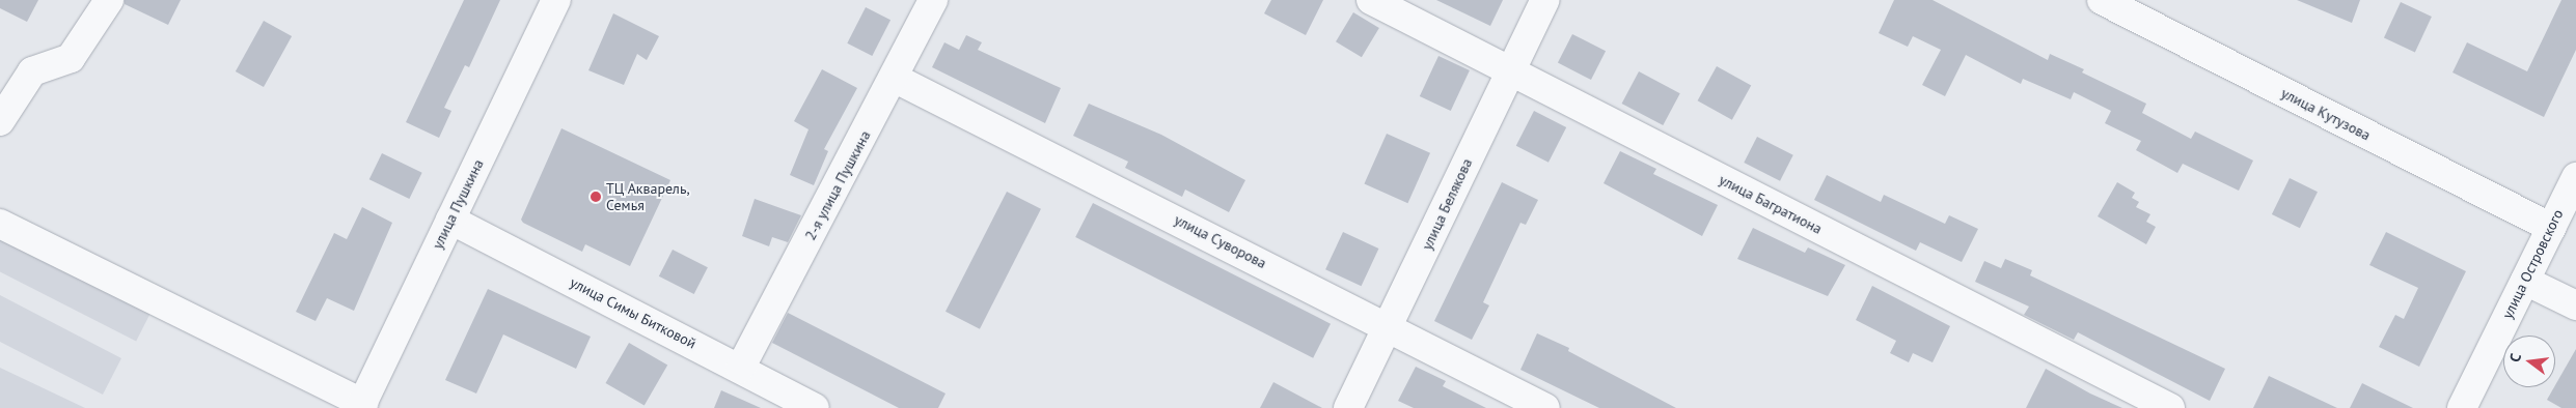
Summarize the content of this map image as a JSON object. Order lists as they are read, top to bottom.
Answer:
{
  "streets": {
    "street": [
      "улица Кутузова",
      "2-я улица Пушкина",
      "улица Пушкина",
      "улица Белякова",
      "улица Багратиона",
      "улица Суворова",
      "улица Островского",
      "улица Симы Битковой"
    ]
  },
  "crossings": [
    ["улица Кутузова", "улица Островского"],
    ["2-я улица Пушкина", "улица Суворова"],
    ["2-я улица Пушкина", "улица Симы Битковой"],
    ["улица Пушкина", "улица Симы Битковой"],
    ["улица Белякова", "улица Багратиона"],
    ["улица Белякова", "улица Суворова"]
  ],
  "places": ["ТЦ Акварель, Семья"],
  "north": "left"
}
